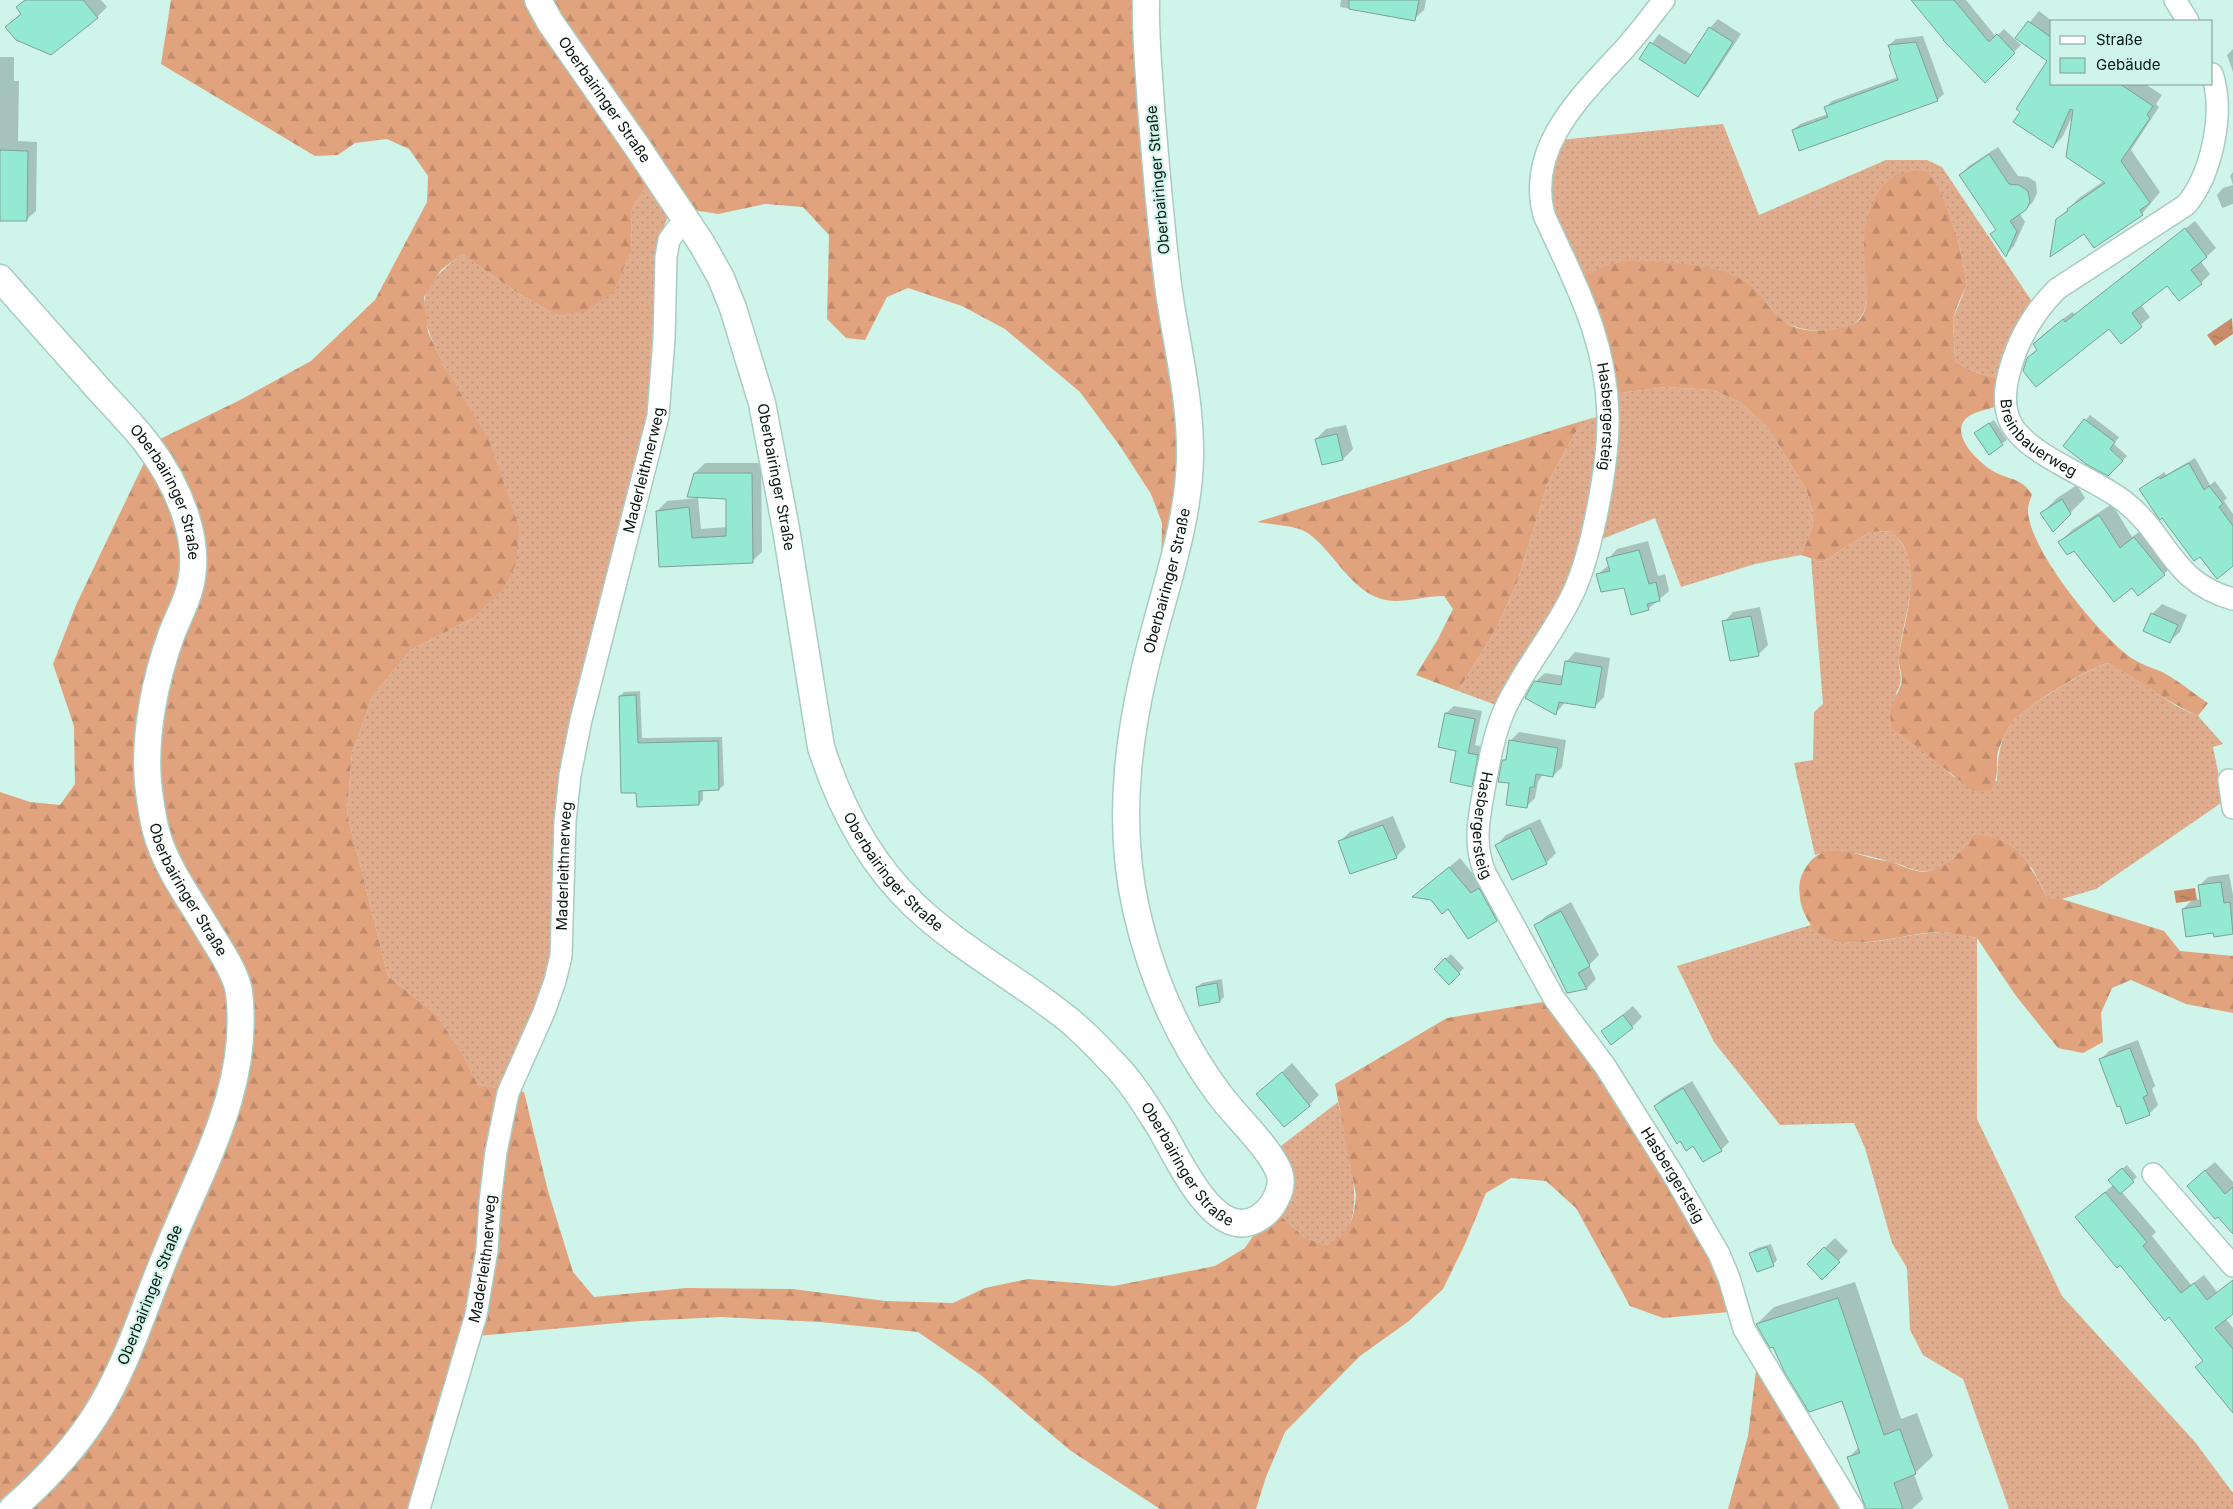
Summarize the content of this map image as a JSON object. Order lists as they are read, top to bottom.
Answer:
{
  "streets": {
    "street": [
      "Oberbairinger Straße",
      "Hasbergersteig",
      "Breinbauerweg",
      "Maderleithnerweg"
    ]
  },
  "crossings": [
    ["Oberbairinger Straße", "Maderleithnerweg"]
  ],
  "legend": ["Straße", "Gebäude"]
}
